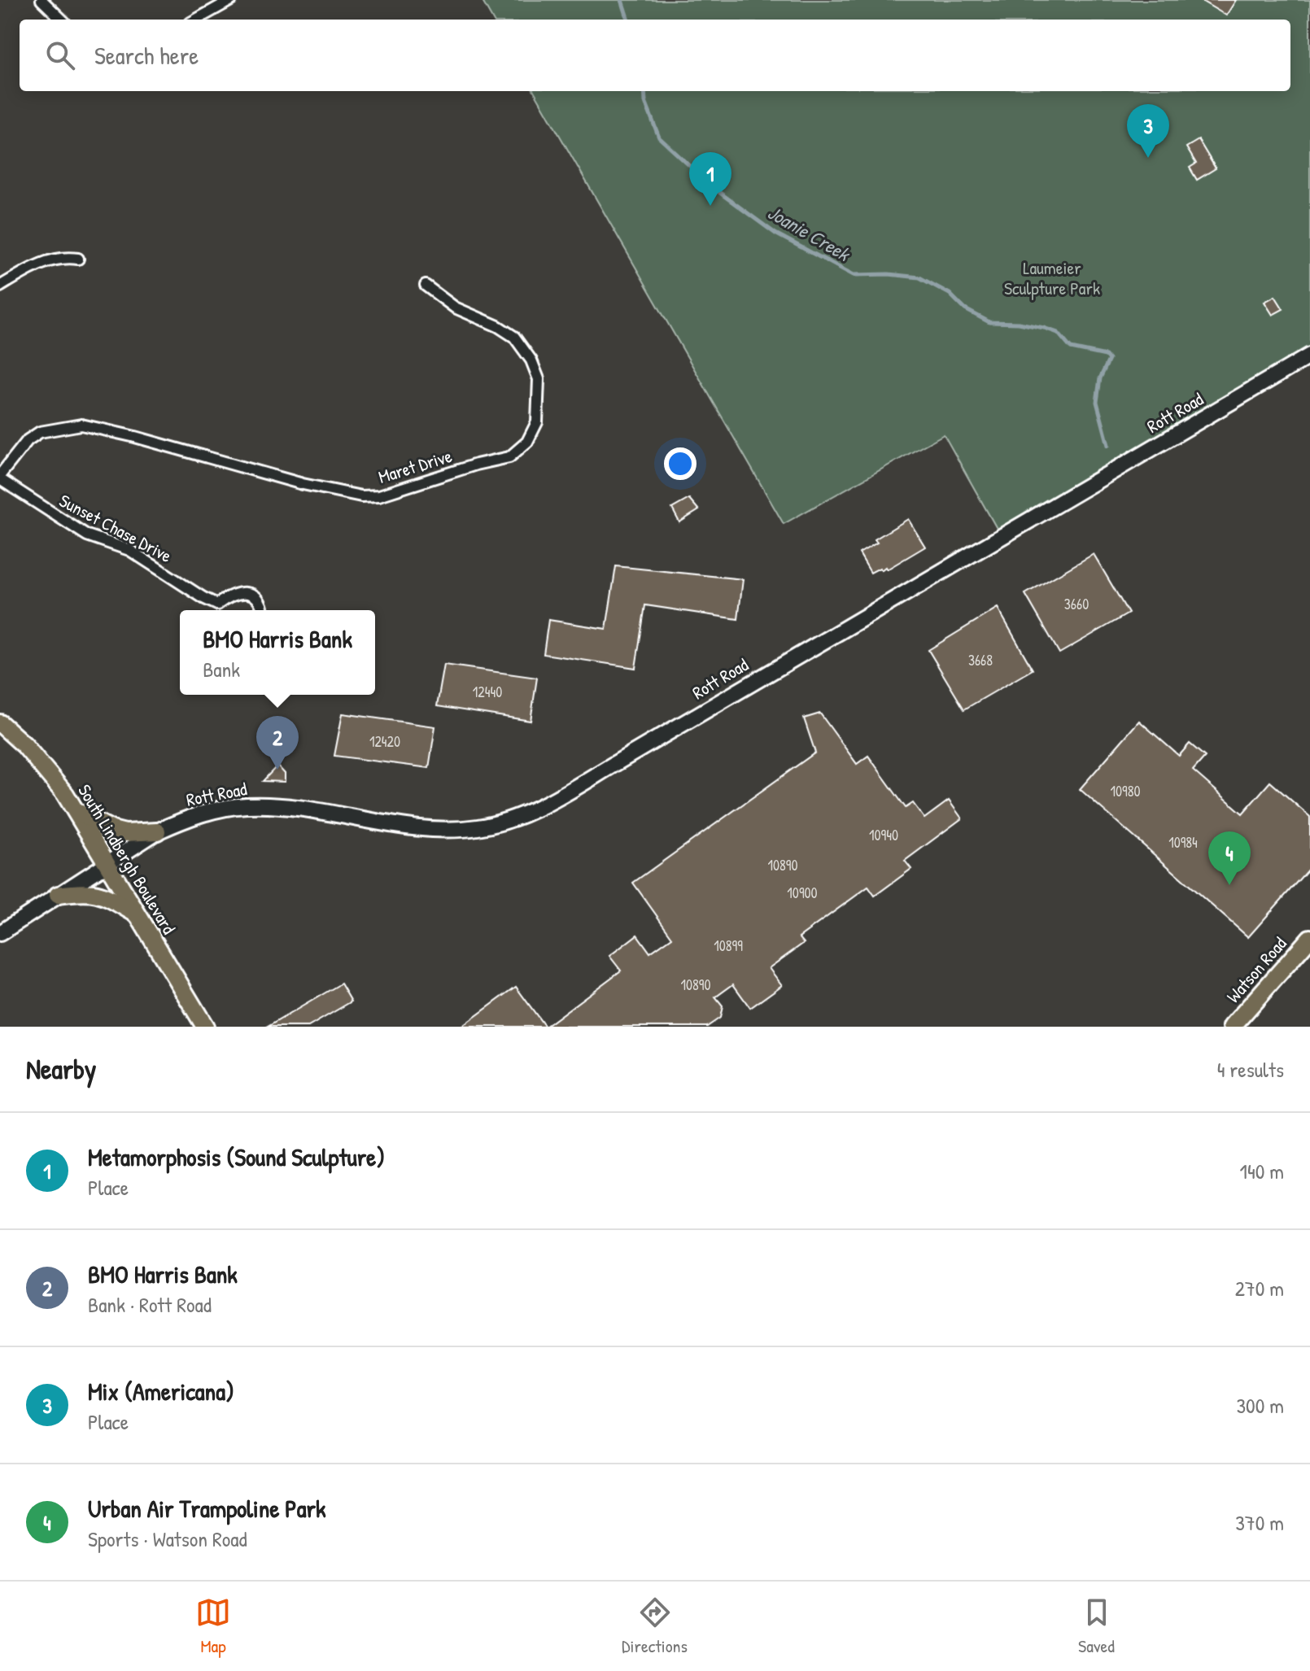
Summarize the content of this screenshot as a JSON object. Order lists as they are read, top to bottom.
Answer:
{
  "streets": {
    "main road": ["South Lindbergh Boulevard", "Watson Road"],
    "street": ["Rott Road", "Maret Drive", "Sunset Chase Drive"]
  },
  "crossings": [
    ["Rott Road", "South Lindbergh Boulevard"],
    ["Maret Drive", "Sunset Chase Drive"]
  ],
  "water": ["Joanie Creek"],
  "parks": ["Laumeier Sculpture Park"],
  "house_numbers": [
    "3660",
    "3668",
    "12440",
    "12420",
    "10980",
    "10940",
    "10984",
    "10890",
    "10900",
    "10899",
    "10890"
  ],
  "page": {
    "search": "Search here",
    "pins": [
      "3",
      "1",
      "2",
      "4"
    ],
    "popup": ["BMO Harris Bank", "Bank"],
    "heading": ["Nearby", "4 results"],
    "list": [
      {
        "mark": "1",
        "name": "Metamorphosis (Sound Sculpture)",
        "note": "Place",
        "value": "140 m"
      },
      {
        "mark": "2",
        "name": "BMO Harris Bank",
        "note": "Bank · Rott Road",
        "value": "270 m"
      },
      {
        "mark": "3",
        "name": "Mix (Americana)",
        "note": "Place",
        "value": "300 m"
      },
      {
        "mark": "4",
        "name": "Urban Air Trampoline Park",
        "note": "Sports · Watson Road",
        "value": "370 m"
      }
    ],
    "nav": ["Map", "Directions", "Saved"]
  }
}
